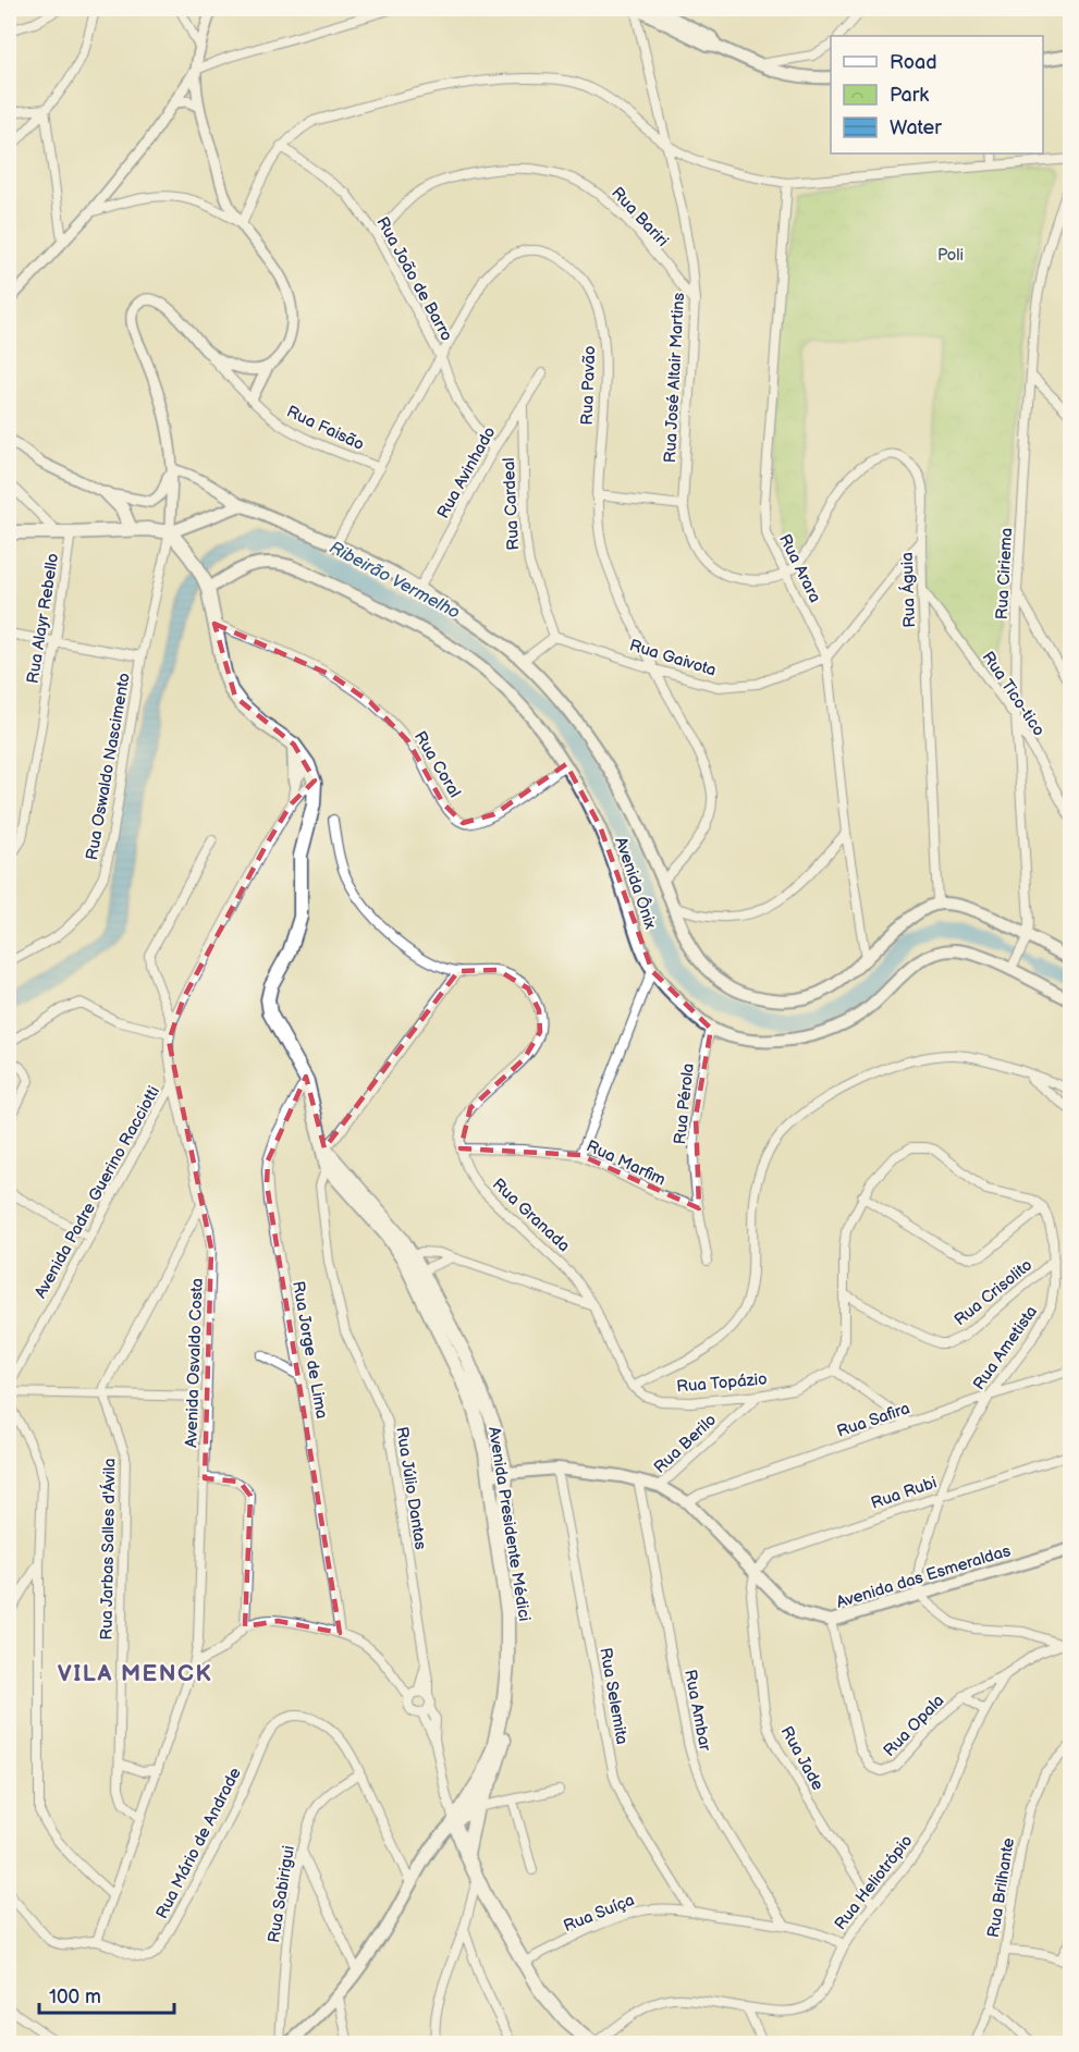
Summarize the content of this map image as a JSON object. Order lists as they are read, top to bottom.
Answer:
{
  "streets": {
    "main road": ["Avenida Ônix", "Avenida Presidente Médici", "Avenida das Esmeraldas"],
    "street": [
      "Rua Bariri",
      "Rua João de Barro",
      "Rua José Altair Martins",
      "Rua Pavão",
      "Rua Faisão",
      "Rua Avinhado",
      "Rua Cardeal",
      "Rua Arara",
      "Rua Ciriema",
      "Rua Águia",
      "Rua Alayr Rebello",
      "Rua Gaivota",
      "Rua Tico-tico",
      "Rua Coral",
      "Rua Oswaldo Nascimento",
      "Rua Pérola",
      "Rua Marfim",
      "Avenida Padre Guerino Racciotti",
      "Rua Granada",
      "Rua Crisolito",
      "Rua Ametista",
      "Rua Jorge de Lima",
      "Avenida Osvaldo Costa",
      "Rua Topázio",
      "Rua Safira",
      "Rua Berilo",
      "Rua Júlio Dantas",
      "Rua Rubi",
      "Rua Jarbas Salles d'Ávila",
      "Rua Selemita",
      "Rua Ambar",
      "Rua Opala",
      "Rua Jade",
      "Rua Mário de Andrade",
      "Rua Heliotrópio",
      "Rua Brilhante",
      "Rua Sabirigui",
      "Rua Suíça"
    ]
  },
  "crossings": [
    ["Rua Bariri", "Rua João de Barro"],
    ["Rua Bariri", "Rua José Altair Martins"],
    ["Rua João de Barro", "Rua Pavão"],
    ["Rua João de Barro", "Rua Avinhado"],
    ["Rua José Altair Martins", "Rua Arara"],
    ["Rua José Altair Martins", "Rua Águia"],
    ["Rua Pavão", "Rua Faisão"],
    ["Rua Pavão", "Rua Gaivota"],
    ["Rua Pavão", "Avenida Ônix"],
    ["Rua Avinhado", "Rua Cardeal"],
    ["Rua Avinhado", "Avenida Ônix"],
    ["Rua Cardeal", "Rua Gaivota"],
    ["Rua Arara", "Rua Águia"],
    ["Rua Arara", "Rua Gaivota"],
    ["Rua Arara", "Avenida Ônix"],
    ["Rua Ciriema", "Rua Tico-tico"],
    ["Rua Ciriema", "Avenida Ônix"],
    ["Rua Águia", "Rua Gaivota"],
    ["Rua Águia", "Rua Tico-tico"],
    ["Rua Águia", "Avenida Ônix"],
    ["Rua Coral", "Avenida Ônix"],
    ["Rua Coral", "Avenida Presidente Médici"],
    ["Avenida Ônix", "Rua Pérola"],
    ["Avenida Ônix", "Avenida Presidente Médici"],
    ["Rua Pérola", "Rua Marfim"],
    ["Rua Marfim", "Rua Granada"],
    ["Avenida Padre Guerino Racciotti", "Avenida Osvaldo Costa"],
    ["Rua Crisolito", "Rua Ametista"],
    ["Rua Ametista", "Rua Safira"],
    ["Rua Ametista", "Rua Rubi"],
    ["Rua Ametista", "Avenida das Esmeraldas"],
    ["Rua Jorge de Lima", "Avenida Presidente Médici"],
    ["Avenida Osvaldo Costa", "Avenida Presidente Médici"],
    ["Avenida Osvaldo Costa", "Rua Jarbas Salles d'Ávila"],
    ["Avenida Osvaldo Costa", "Rua Mário de Andrade"],
    ["Rua Topázio", "Rua Berilo"],
    ["Rua Safira", "Avenida das Esmeraldas"],
    ["Rua Berilo", "Avenida das Esmeraldas"],
    ["Rua Júlio Dantas", "Avenida Presidente Médici"],
    ["Rua Rubi", "Avenida das Esmeraldas"],
    ["Rua Rubi", "Rua Jade"],
    ["Avenida Presidente Médici", "Avenida das Esmeraldas"],
    ["Avenida das Esmeraldas", "Rua Selemita"],
    ["Avenida das Esmeraldas", "Rua Ambar"],
    ["Avenida das Esmeraldas", "Rua Opala"],
    ["Avenida das Esmeraldas", "Rua Jade"],
    ["Rua Selemita", "Rua Suíça"],
    ["Rua Ambar", "Rua Suíça"],
    ["Rua Opala", "Rua Heliotrópio"],
    ["Rua Jade", "Rua Heliotrópio"],
    ["Rua Mário de Andrade", "Rua Sabirigui"],
    ["Rua Heliotrópio", "Rua Suíça"]
  ],
  "districts": ["VILA MENCK"],
  "water": ["Ribeirão Vermelho"],
  "parks": ["Poli"],
  "legend": ["Road", "Park", "Water"],
  "scale_bar": "100 m"
}
